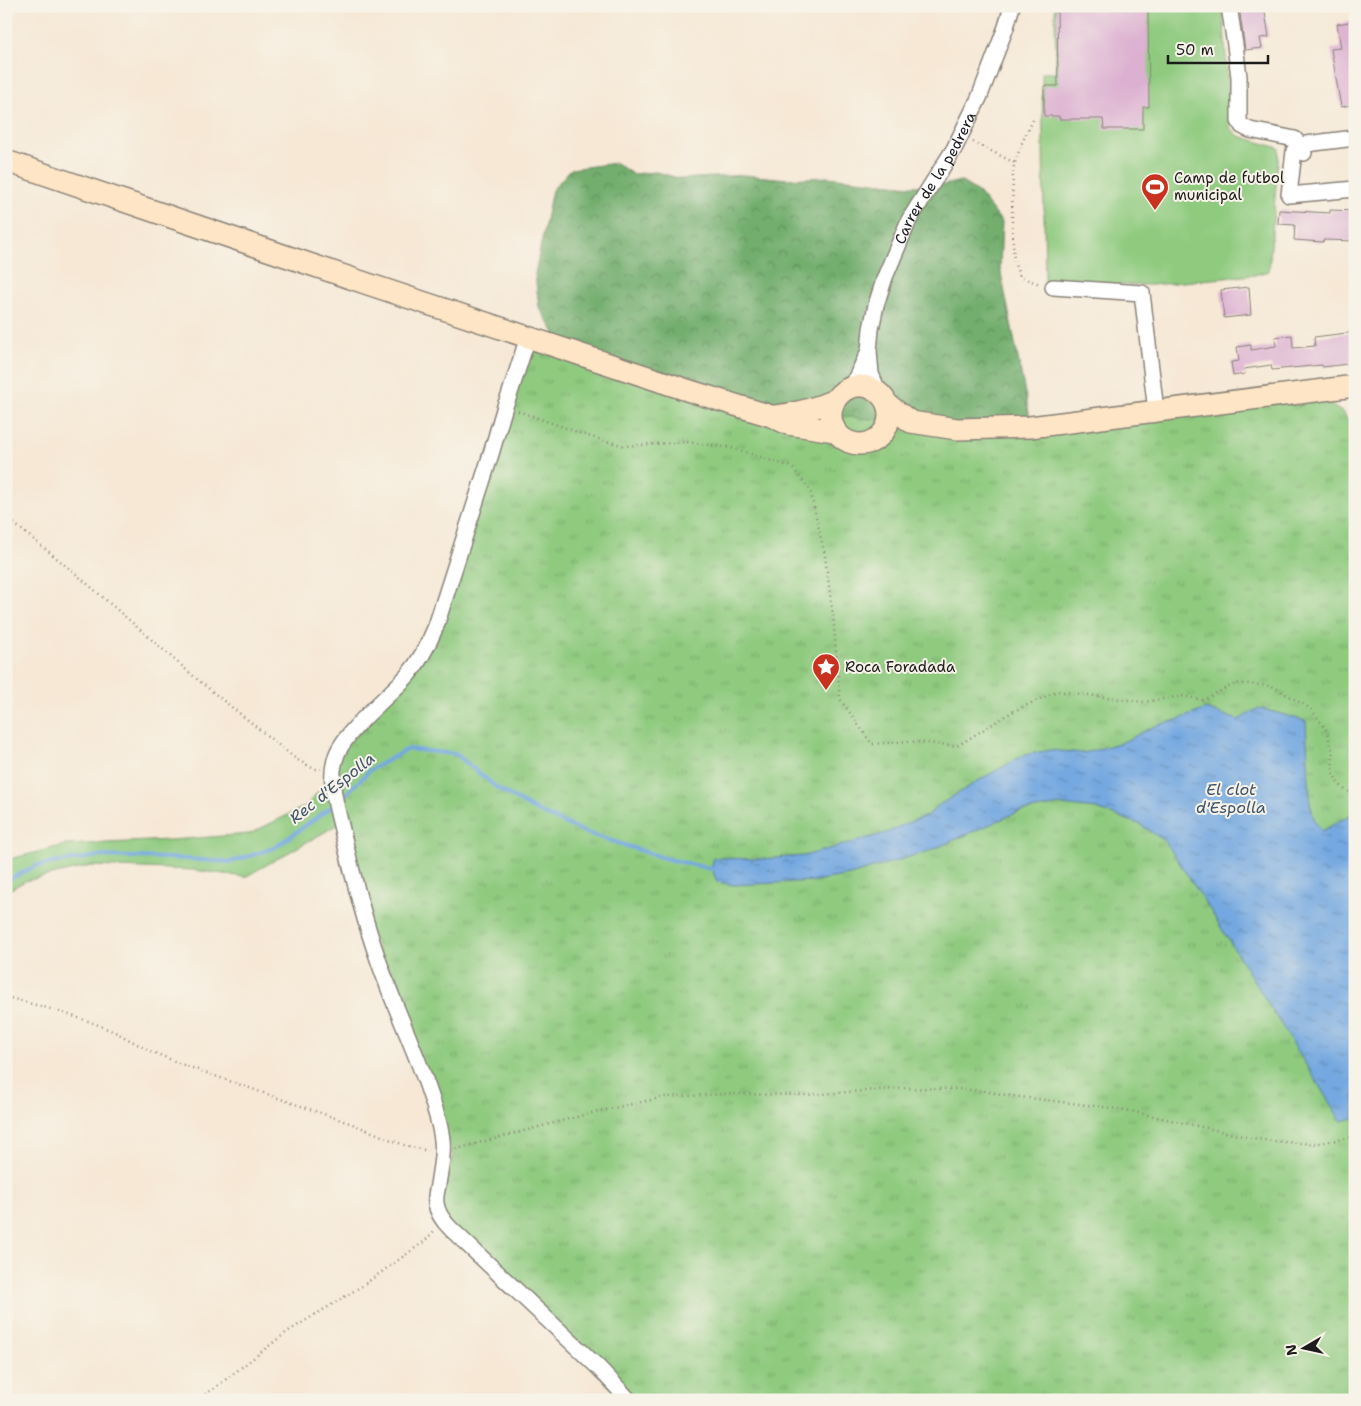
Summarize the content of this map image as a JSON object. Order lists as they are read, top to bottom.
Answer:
{
  "streets": {
    "street": ["Carrer de la pedrera"]
  },
  "water": ["Rec d'Espolla", "El clot d'Espolla"],
  "places": {
    "sports": ["Camp de futbol municipal"],
    "place": ["Roca Foradada"]
  },
  "scale_bar": "50 m",
  "north": "left"
}
